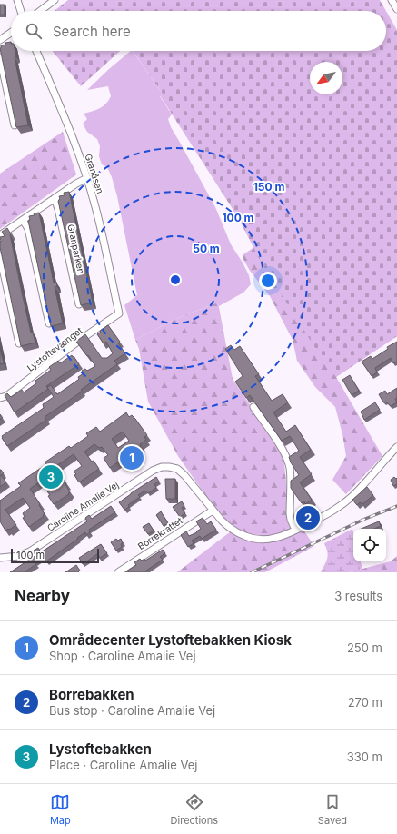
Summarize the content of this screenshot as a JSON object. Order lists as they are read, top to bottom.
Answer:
{
  "streets": {
    "street": [
      "Granåsen",
      "Granparken",
      "Lystoftevænget",
      "Caroline Amalie Vej",
      "Borrekrattet"
    ]
  },
  "crossings": [
    ["Granåsen", "Lystoftevænget"],
    ["Caroline Amalie Vej", "Borrekrattet"]
  ],
  "scale_bar": "100 m",
  "north": "bottom left",
  "page": {
    "search": "Search here",
    "pins": ["1", "3", "2"],
    "scale": "100 m",
    "heading": ["Nearby", "3 results"],
    "list": [
      {
        "mark": "1",
        "name": "Områdecenter Lystoftebakken Kiosk",
        "note": "Shop · Caroline Amalie Vej",
        "value": "250 m"
      },
      {
        "mark": "2",
        "name": "Borrebakken",
        "note": "Bus stop · Caroline Amalie Vej",
        "value": "270 m"
      },
      {
        "mark": "3",
        "name": "Lystoftebakken",
        "note": "Place · Caroline Amalie Vej",
        "value": "330 m"
      }
    ],
    "nav": ["Map", "Directions", "Saved"]
  },
  "rings": ["150 m", "100 m", "50 m"]
}
